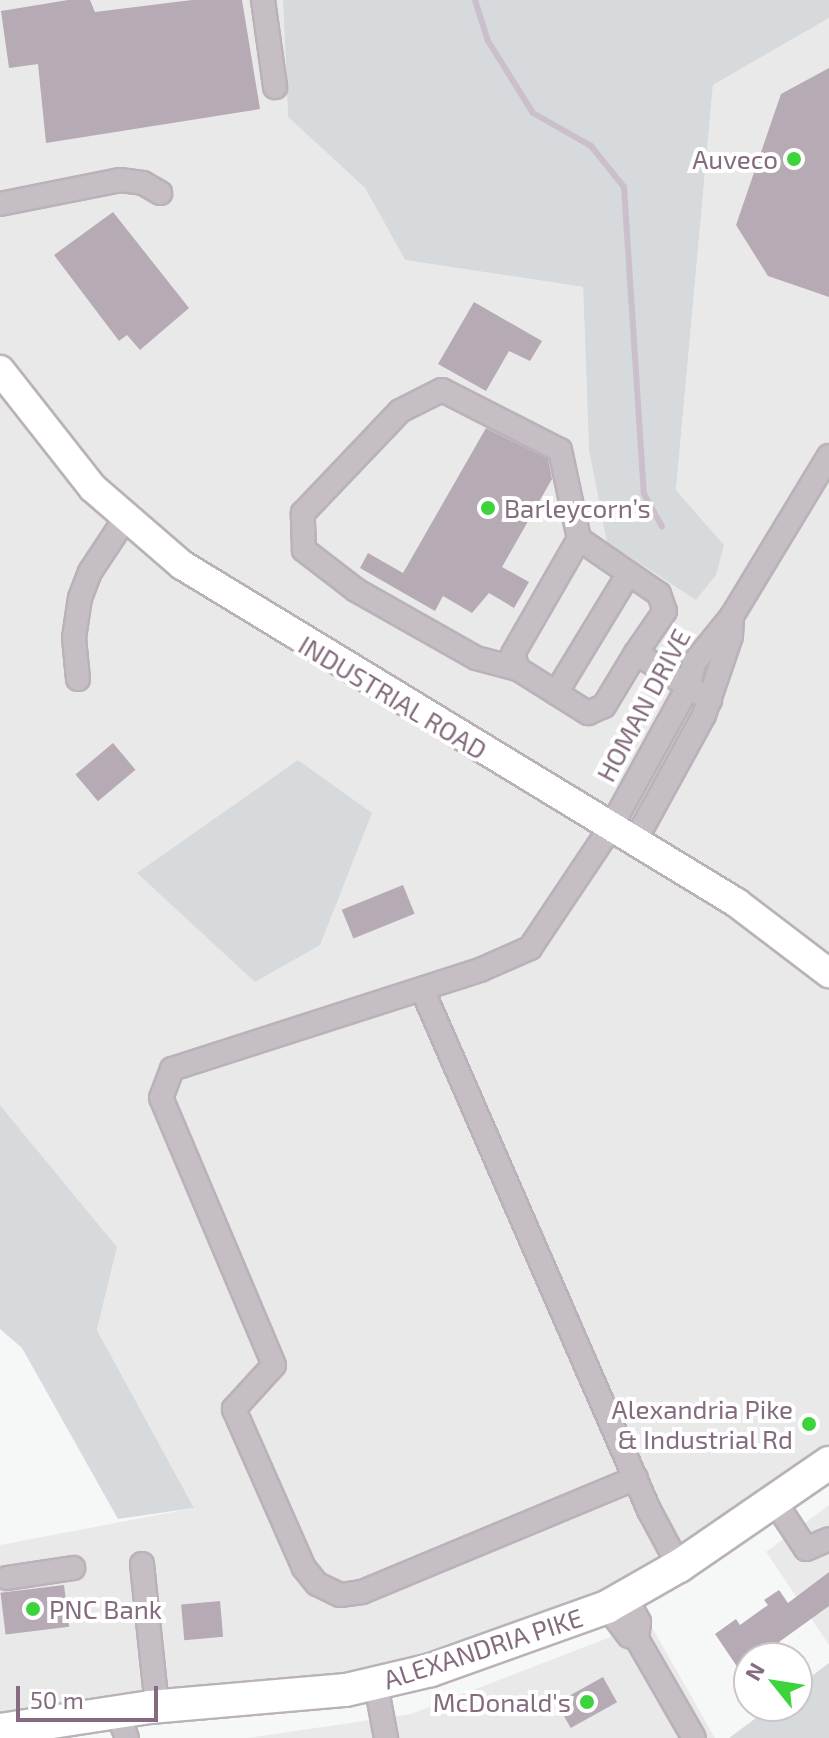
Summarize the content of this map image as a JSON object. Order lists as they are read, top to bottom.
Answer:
{
  "streets": {
    "highway": ["ALEXANDRIA PIKE"],
    "main road": ["INDUSTRIAL ROAD"],
    "lane": ["HOMAN DRIVE"]
  },
  "crossings": [
    ["INDUSTRIAL ROAD", "HOMAN DRIVE"]
  ],
  "places": [
    "Auveco",
    "Barleycorn’s",
    "Alexandria Pike & Industrial Rd",
    "PNC Bank",
    "McDonald's"
  ],
  "scale_bar": "50 m",
  "north": "top left"
}
